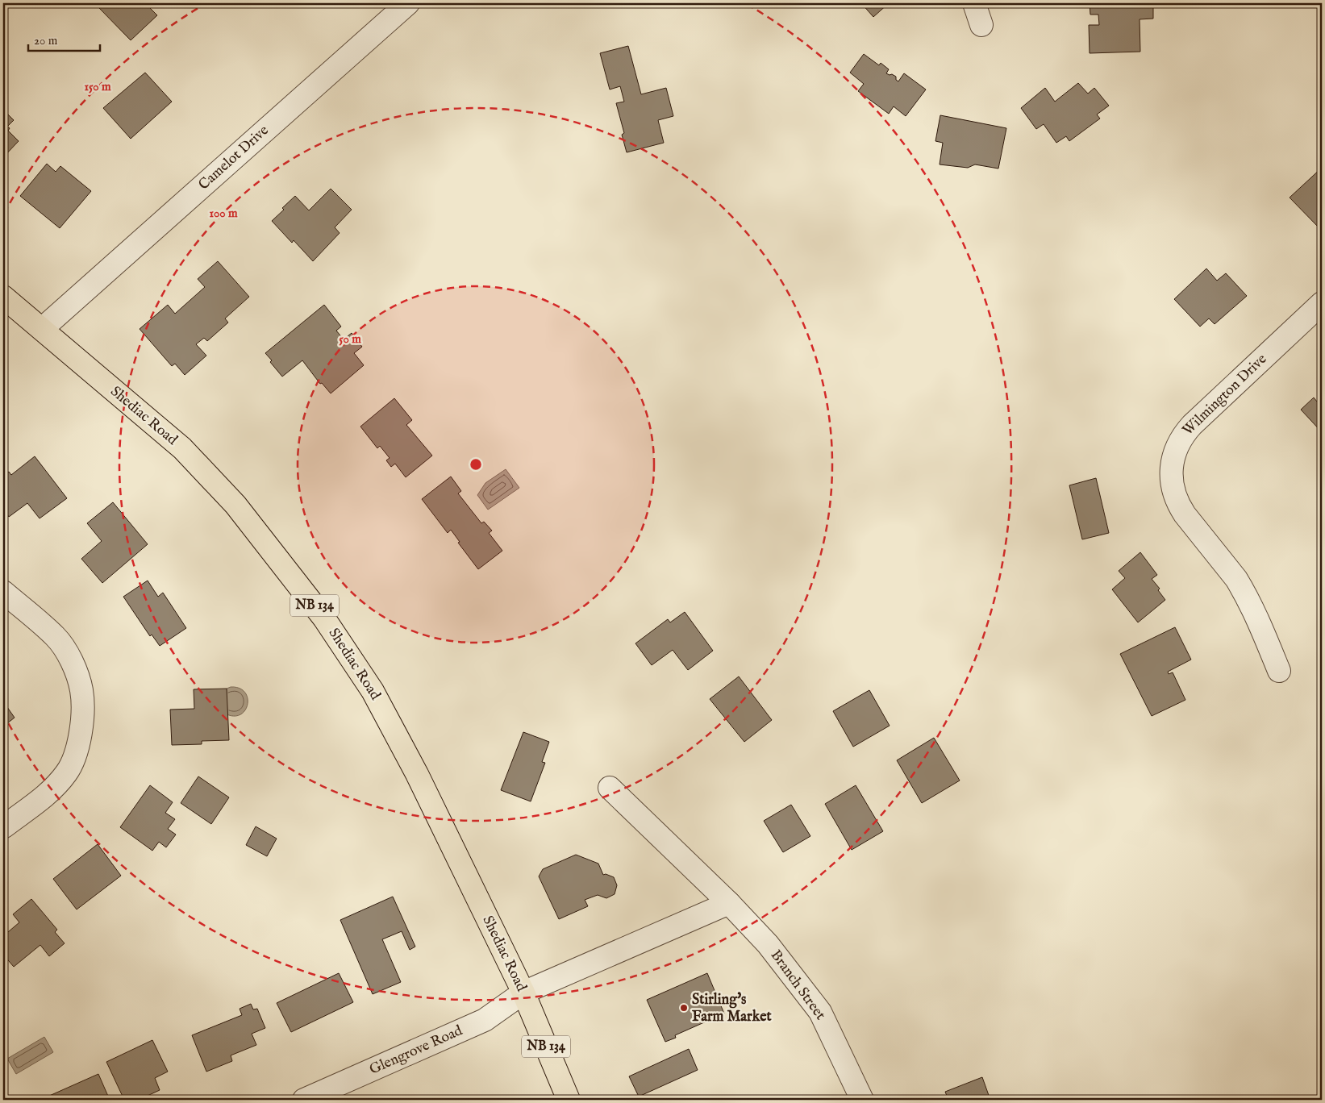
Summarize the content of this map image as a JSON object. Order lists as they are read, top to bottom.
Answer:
{
  "streets": {
    "main road": ["Shediac Road", "NB 134"],
    "street": [
      "Camelot Drive",
      "Wilmington Drive",
      "Branch Street",
      "Glengrove Road"
    ]
  },
  "crossings": [
    ["Camelot Drive", "Shediac Road"],
    ["Shediac Road", "Glengrove Road"]
  ],
  "places": ["Stirling's Farm Market"],
  "scale_bar": "20 m",
  "rings": ["150 m", "100 m", "50 m"]
}
